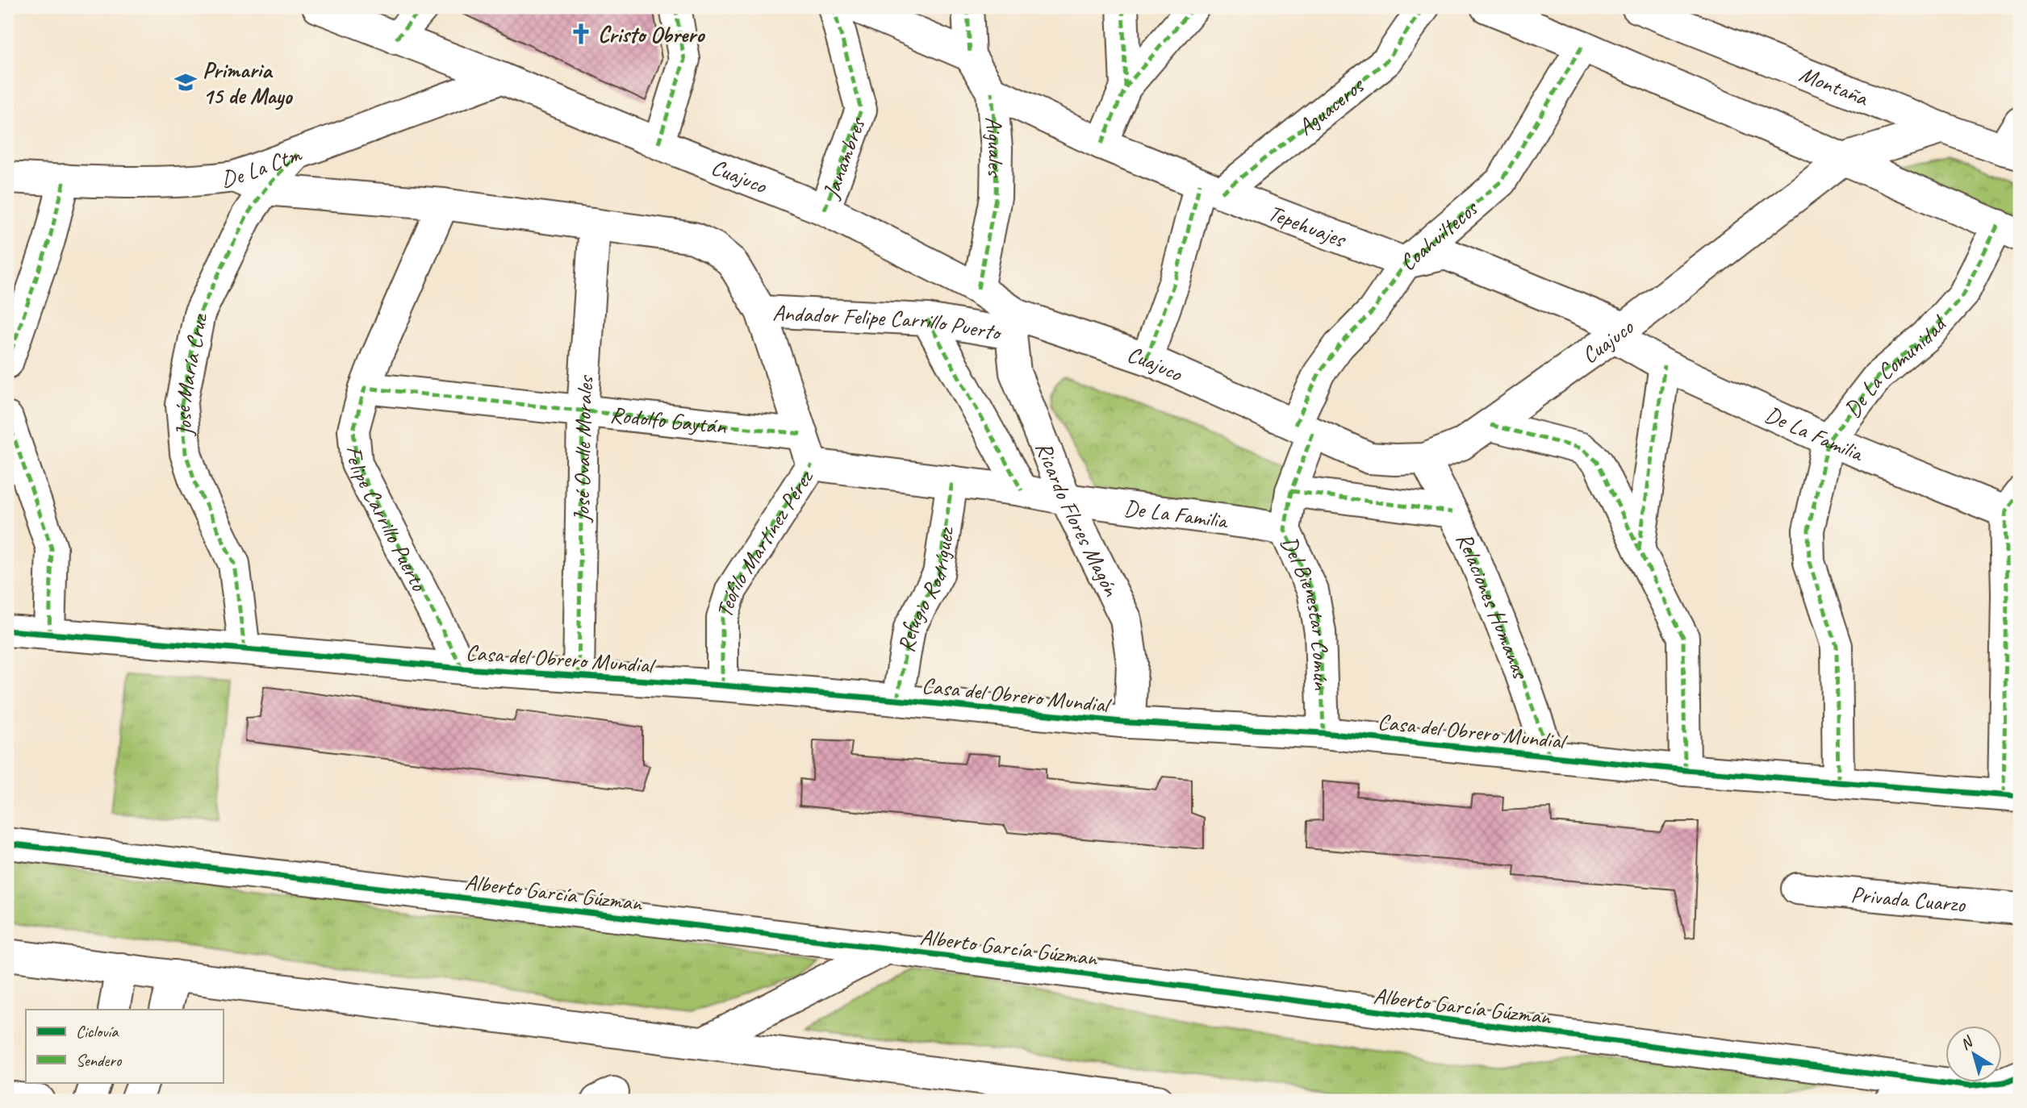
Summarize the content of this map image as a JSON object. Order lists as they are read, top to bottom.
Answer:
{
  "streets": {
    "street": [
      "Montaña",
      "Aguaceros",
      "Aiguales",
      "Janambres",
      "De La Ctm",
      "Cuajuco",
      "Tepehuajes",
      "Coahuiltecos",
      "Andador Felipe Carrillo Puerto",
      "De La Comunidad",
      "José María Cruz",
      "Rodolfo Gaytán",
      "De La Familia",
      "José Ovalle Morales",
      "Felipe Carrillo Puerto",
      "Ricardo Flores Magón",
      "Teófilo Martínez Pérez",
      "Refugio Rodríguez",
      "Relaciones Humanas",
      "Del Bienestar Común",
      "Casa del Obrero Mundial",
      "Alberto García Gúzman",
      "Privada Cuarzo"
    ]
  },
  "crossings": [
    ["Montaña", "Cuajuco"],
    ["Aguaceros", "Tepehuajes"],
    ["Aiguales", "Cuajuco"],
    ["Aiguales", "Tepehuajes"],
    ["Janambres", "Cuajuco"],
    ["De La Ctm", "Cuajuco"],
    ["De La Ctm", "José María Cruz"],
    ["Cuajuco", "Coahuiltecos"],
    ["Cuajuco", "Andador Felipe Carrillo Puerto"],
    ["Cuajuco", "De La Familia"],
    ["Cuajuco", "Ricardo Flores Magón"],
    ["Cuajuco", "Relaciones Humanas"],
    ["Cuajuco", "Del Bienestar Común"],
    ["Tepehuajes", "Coahuiltecos"],
    ["Coahuiltecos", "Del Bienestar Común"],
    ["Andador Felipe Carrillo Puerto", "Ricardo Flores Magón"],
    ["Andador Felipe Carrillo Puerto", "Teófilo Martínez Pérez"],
    ["De La Comunidad", "De La Familia"],
    ["De La Comunidad", "Casa del Obrero Mundial"],
    ["José María Cruz", "Casa del Obrero Mundial"],
    ["Rodolfo Gaytán", "José Ovalle Morales"],
    ["Rodolfo Gaytán", "Felipe Carrillo Puerto"],
    ["Rodolfo Gaytán", "Teófilo Martínez Pérez"],
    ["De La Familia", "Ricardo Flores Magón"],
    ["De La Familia", "Del Bienestar Común"],
    ["José Ovalle Morales", "Casa del Obrero Mundial"],
    ["Felipe Carrillo Puerto", "Casa del Obrero Mundial"],
    ["Ricardo Flores Magón", "Casa del Obrero Mundial"],
    ["Teófilo Martínez Pérez", "Casa del Obrero Mundial"],
    ["Refugio Rodríguez", "Casa del Obrero Mundial"],
    ["Relaciones Humanas", "Casa del Obrero Mundial"],
    ["Del Bienestar Común", "Casa del Obrero Mundial"]
  ],
  "places": {
    "church": ["Cristo Obrero"],
    "school or university": ["Primaria 15 de Mayo"]
  },
  "legend": ["Ciclovía", "Sendero"],
  "north": "top left"
}
